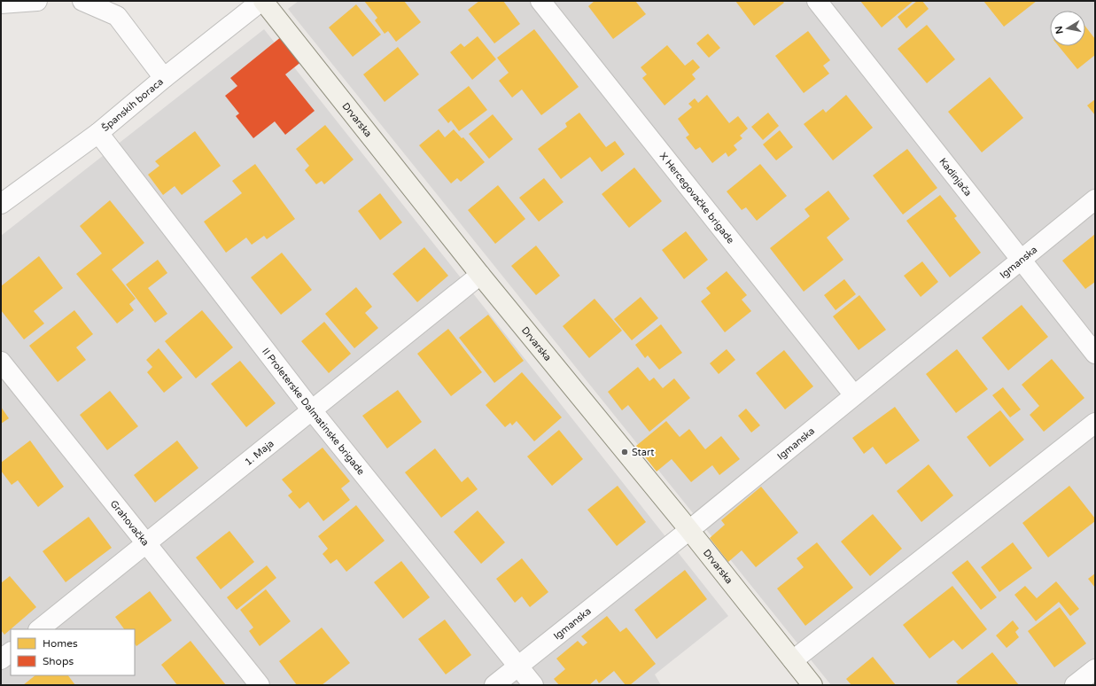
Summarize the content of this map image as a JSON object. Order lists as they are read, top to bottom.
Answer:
{
  "streets": {
    "main road": ["Drvarska"],
    "street": [
      "Španskih boraca",
      "Kadinjača",
      "X Hercegovačke brigade",
      "Igmanska",
      "II Proleterske Dalmatinske brigade",
      "1. Maja",
      "Grahovačka"
    ]
  },
  "crossings": [
    ["Španskih boraca", "Drvarska"],
    ["Španskih boraca", "II Proleterske Dalmatinske brigade"],
    ["Drvarska", "Igmanska"],
    ["Drvarska", "1. Maja"],
    ["Kadinjača", "Igmanska"],
    ["X Hercegovačke brigade", "Igmanska"],
    ["Igmanska", "II Proleterske Dalmatinske brigade"],
    ["II Proleterske Dalmatinske brigade", "1. Maja"],
    ["1. Maja", "Grahovačka"]
  ],
  "places": ["Start"],
  "legend": ["Homes", "Shops"],
  "north": "left"
}
